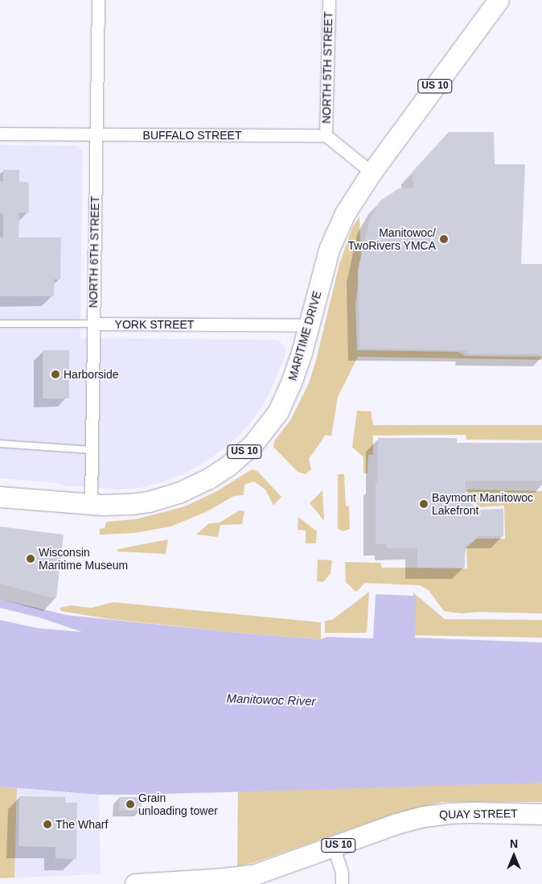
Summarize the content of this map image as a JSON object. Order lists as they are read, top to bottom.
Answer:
{
  "streets": {
    "main road": ["US 10", "MARITIME DRIVE", "QUAY STREET"],
    "street": [
      "NORTH 5TH STREET",
      "BUFFALO STREET",
      "NORTH 6TH STREET",
      "YORK STREET"
    ]
  },
  "crossings": [
    ["NORTH 5TH STREET", "BUFFALO STREET"],
    ["BUFFALO STREET", "NORTH 6TH STREET"],
    ["NORTH 6TH STREET", "YORK STREET"],
    ["NORTH 6TH STREET", "MARITIME DRIVE"],
    ["YORK STREET", "MARITIME DRIVE"]
  ],
  "water": ["Manitowoc River"],
  "places": [
    "Manitowoc/ TwoRivers YMCA",
    "Harborside",
    "Baymont Manitowoc Lakefront",
    "Wisconsin Maritime Museum",
    "Grain unloading tower",
    "The Wharf"
  ],
  "north": "top"
}
